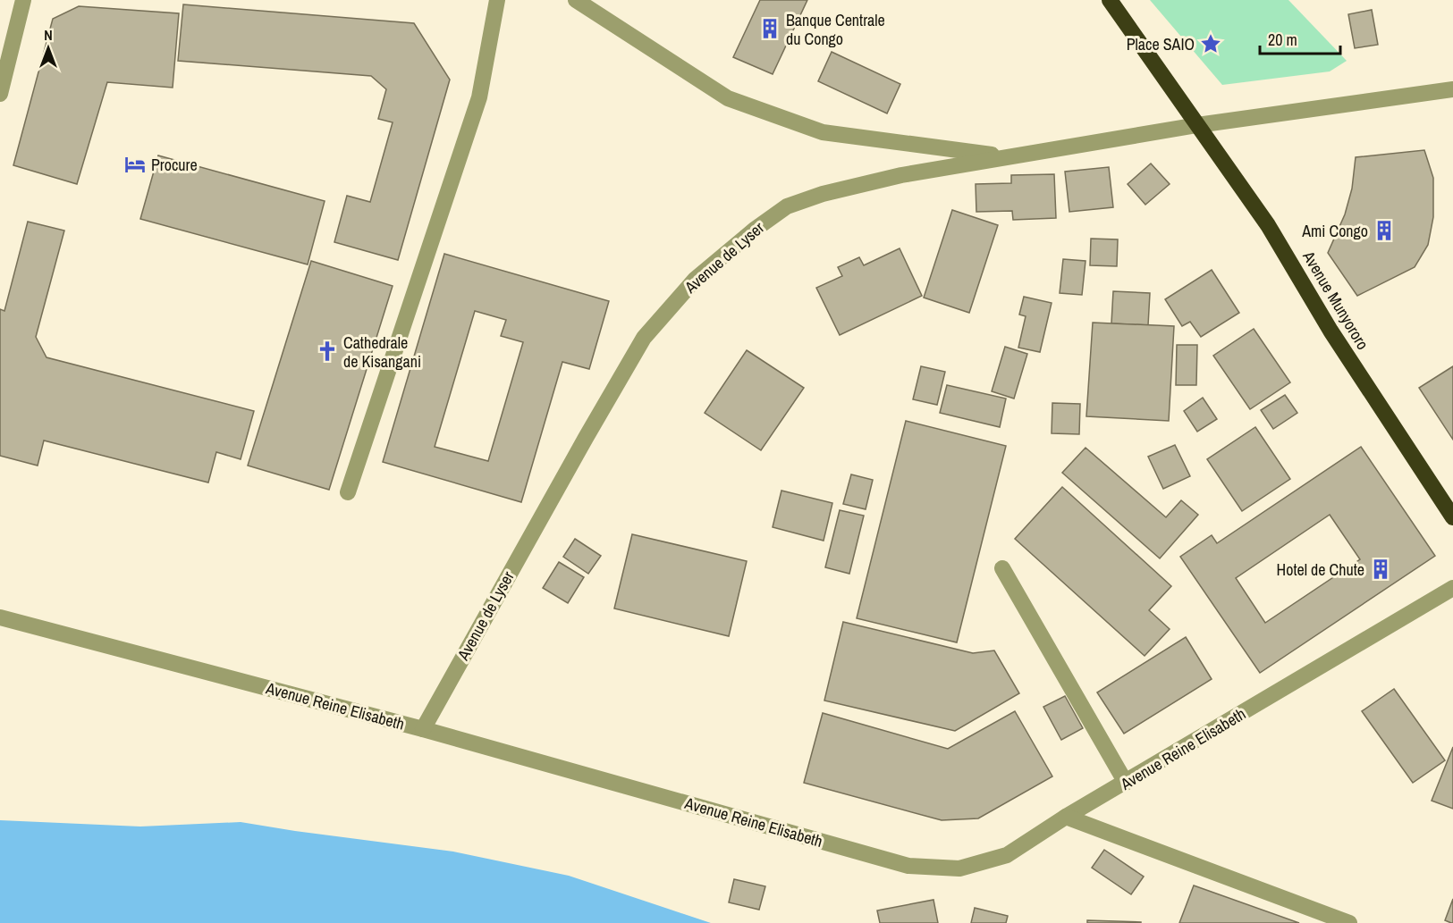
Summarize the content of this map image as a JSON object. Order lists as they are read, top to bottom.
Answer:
{
  "streets": {
    "highway": ["Avenue Munyororo"],
    "street": ["Avenue de Lyser", "Avenue Reine Elisabeth"]
  },
  "crossings": [
    ["Avenue de Lyser", "Avenue Munyororo"],
    ["Avenue de Lyser", "Avenue Reine Elisabeth"]
  ],
  "places": {
    "building": ["Banque Centrale du Congo", "Ami Congo", "Hotel de Chute"],
    "place": ["Place SAIO"],
    "hotel": ["Procure"],
    "church": ["Cathedrale de Kisangani"]
  },
  "scale_bar": "20 m",
  "north": "top"
}
